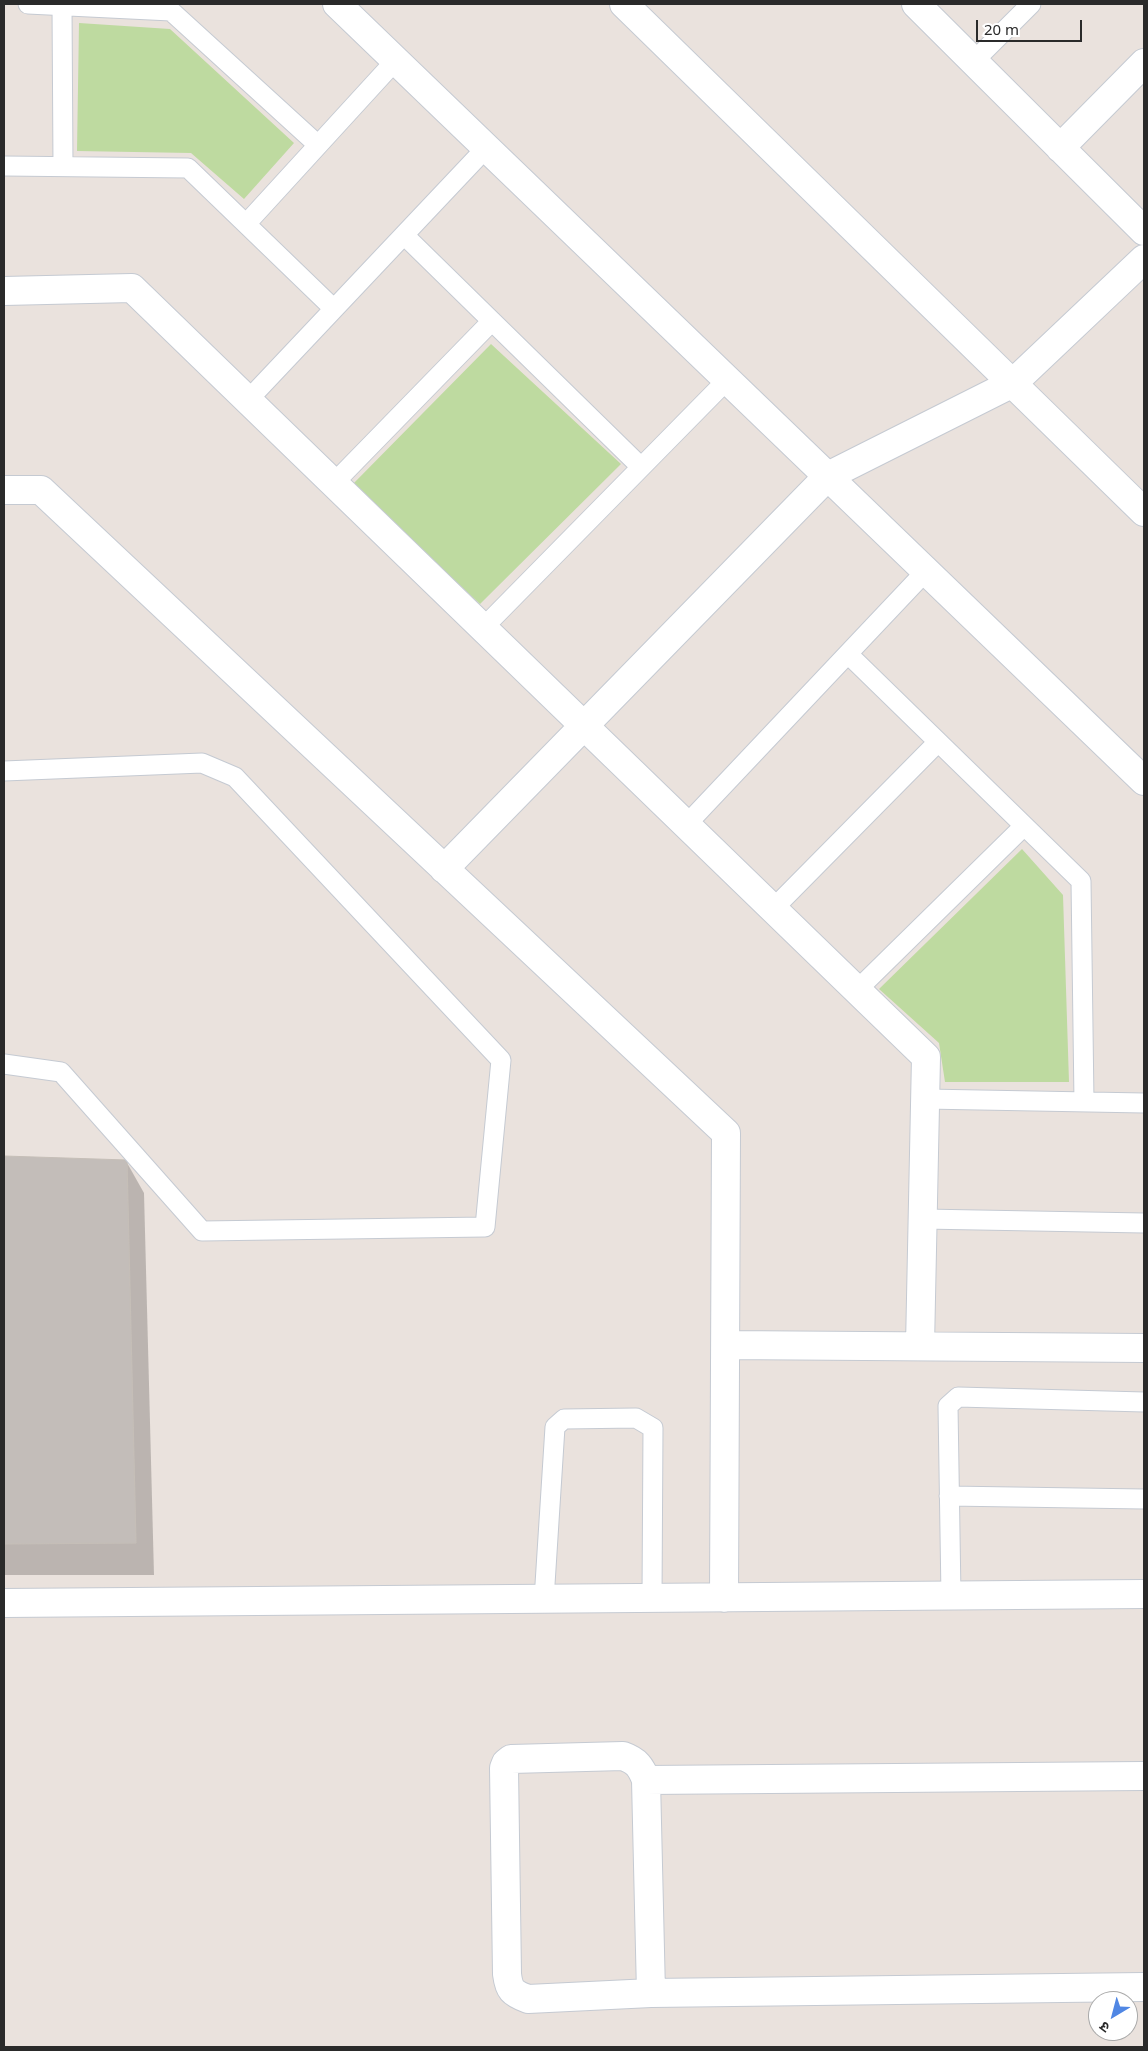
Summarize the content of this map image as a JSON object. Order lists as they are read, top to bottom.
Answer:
{
  "scale_bar": "20 m",
  "north": "bottom left"
}
